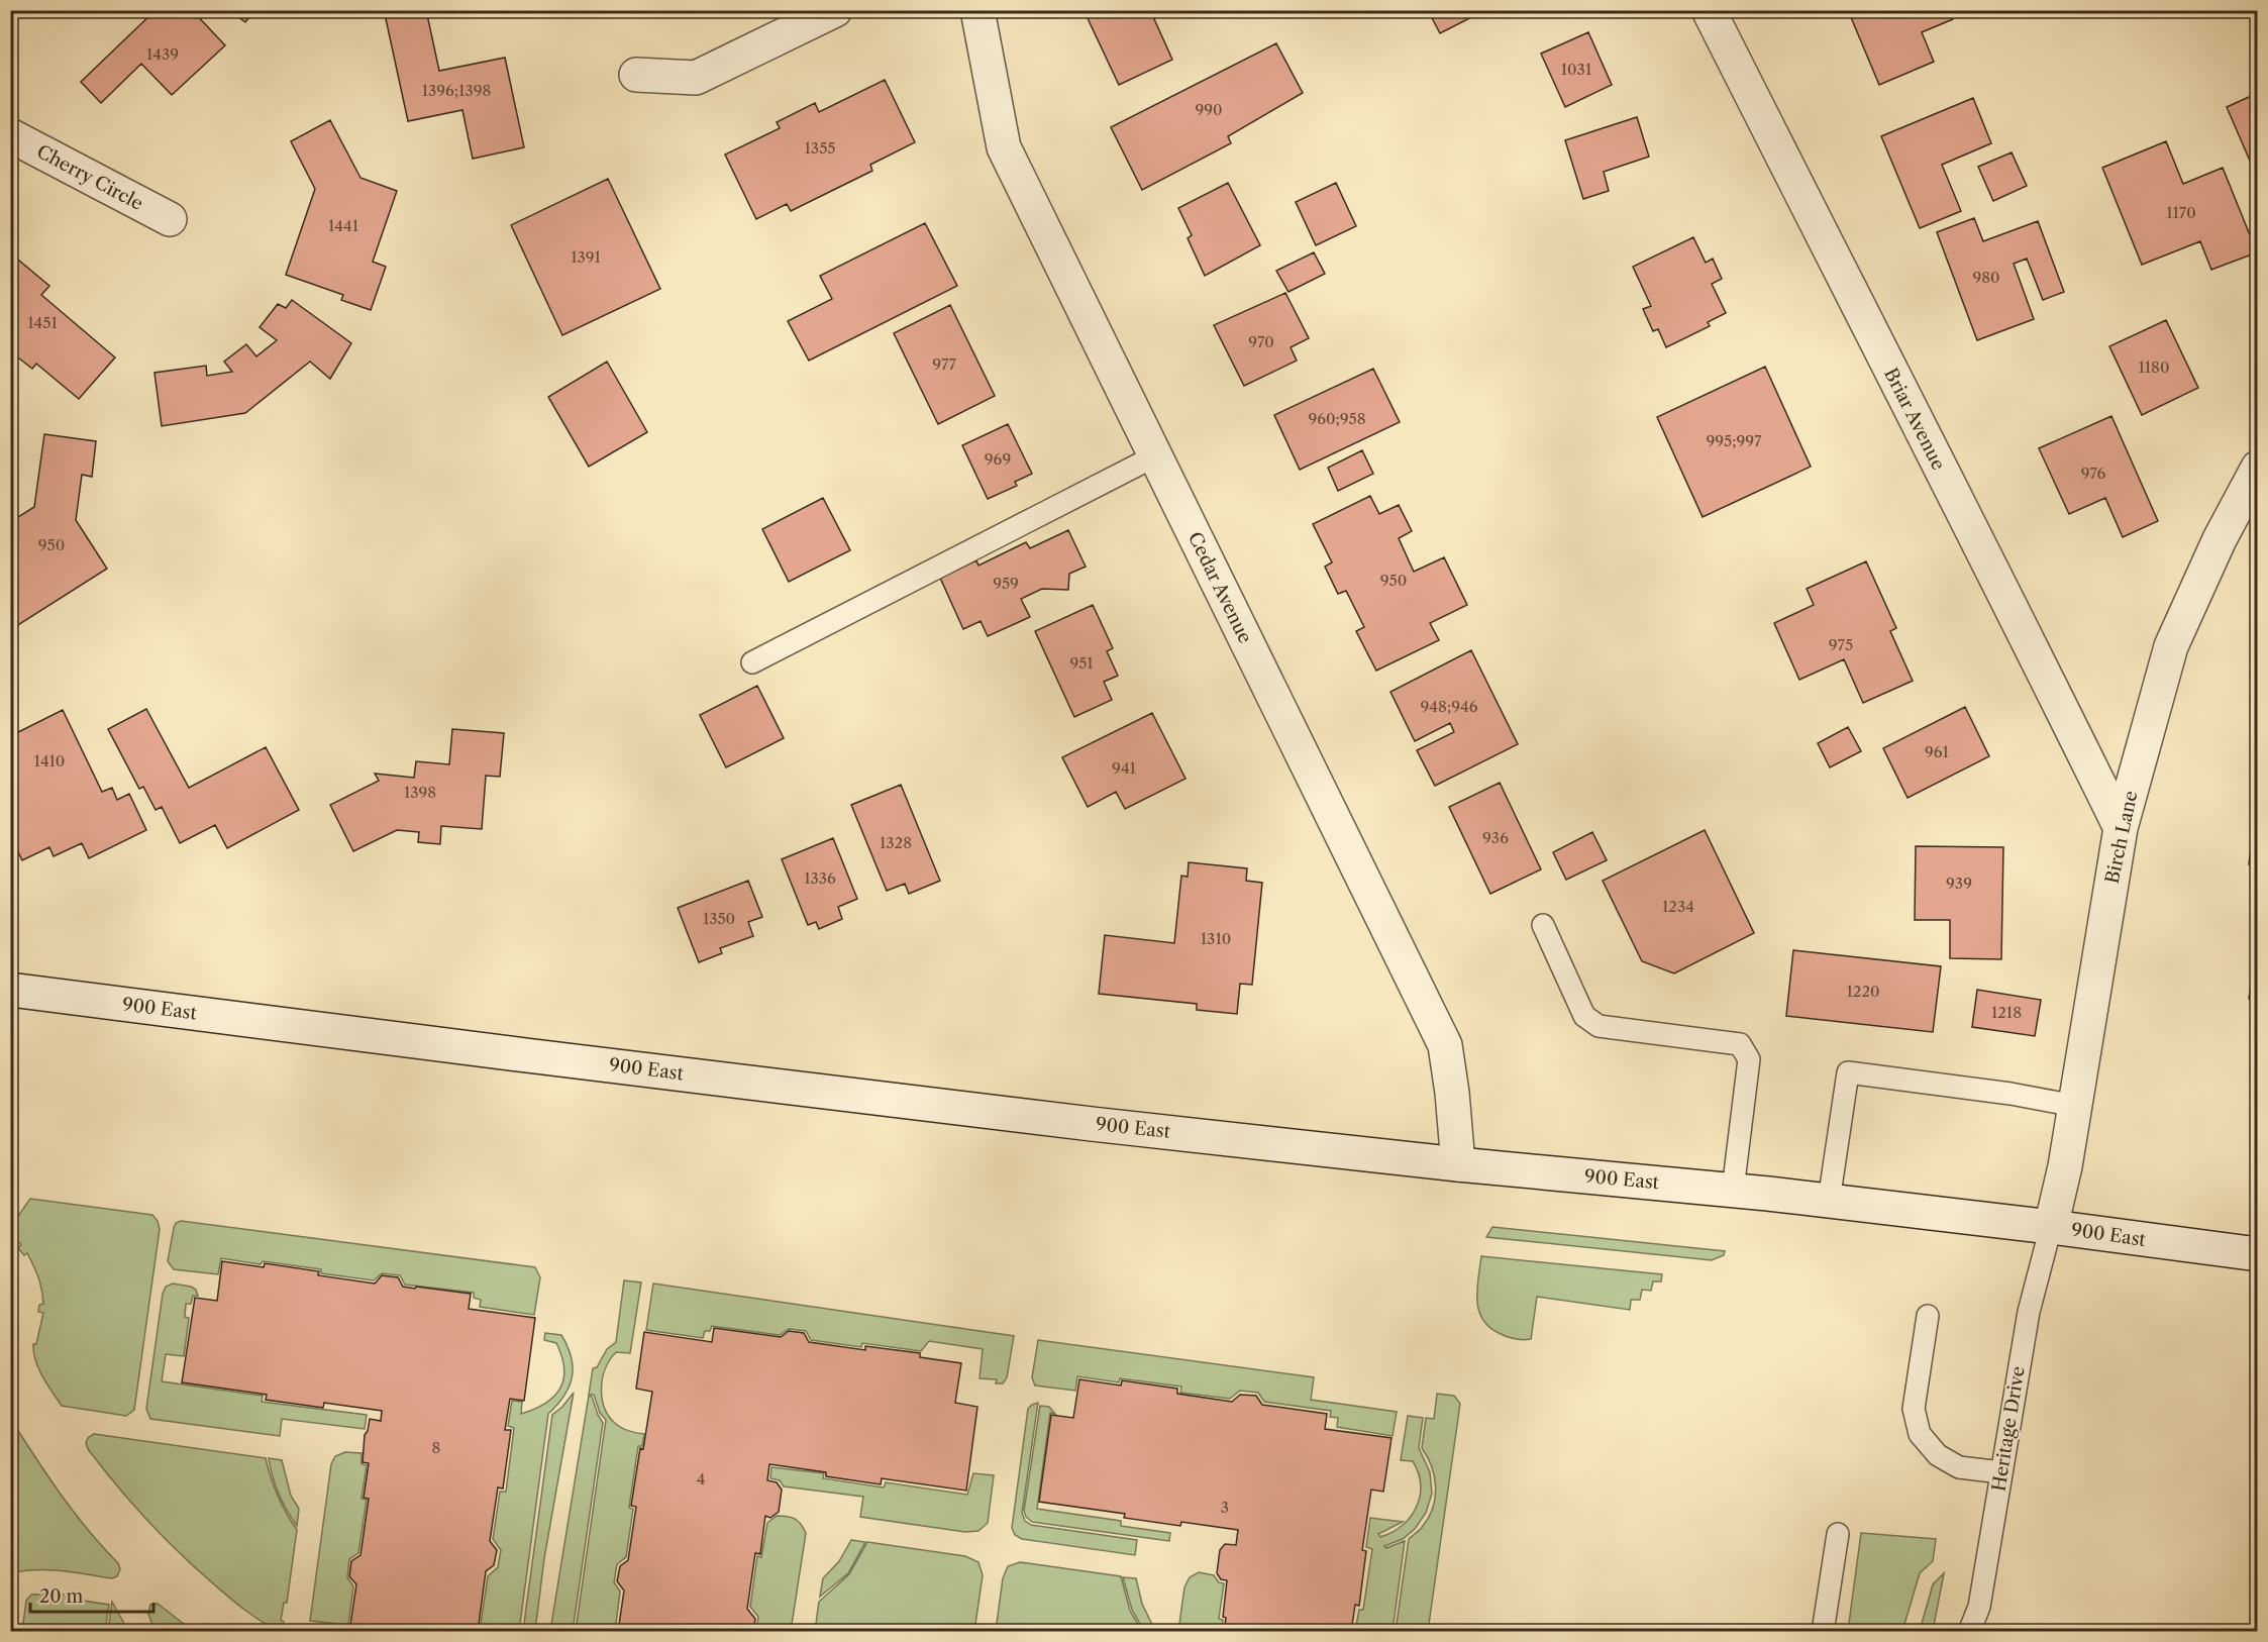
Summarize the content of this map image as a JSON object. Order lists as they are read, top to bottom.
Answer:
{
  "streets": {
    "street": [
      "Cherry Circle",
      "Briar Avenue",
      "Cedar Avenue",
      "Birch Lane",
      "900 East"
    ],
    "lane": ["Heritage Drive"]
  },
  "crossings": [
    ["Briar Avenue", "Birch Lane"],
    ["Cedar Avenue", "900 East"],
    ["Birch Lane", "900 East"],
    ["Birch Lane", "Heritage Drive"],
    ["900 East", "Heritage Drive"]
  ],
  "house_numbers": [
    "1439",
    "1031",
    "1396;1398",
    "990",
    "1355",
    "1170",
    "1441",
    "1391",
    "980",
    "1451",
    "970",
    "977",
    "1180",
    "960;958",
    "995;997",
    "969",
    "976",
    "950",
    "950",
    "959",
    "975",
    "951",
    "948;946",
    "961",
    "1410",
    "941",
    "1398",
    "936",
    "1328",
    "1336",
    "939",
    "1234",
    "1350",
    "1310",
    "1220",
    "1218",
    "8",
    "4",
    "3"
  ],
  "scale_bar": "20 m"
}
